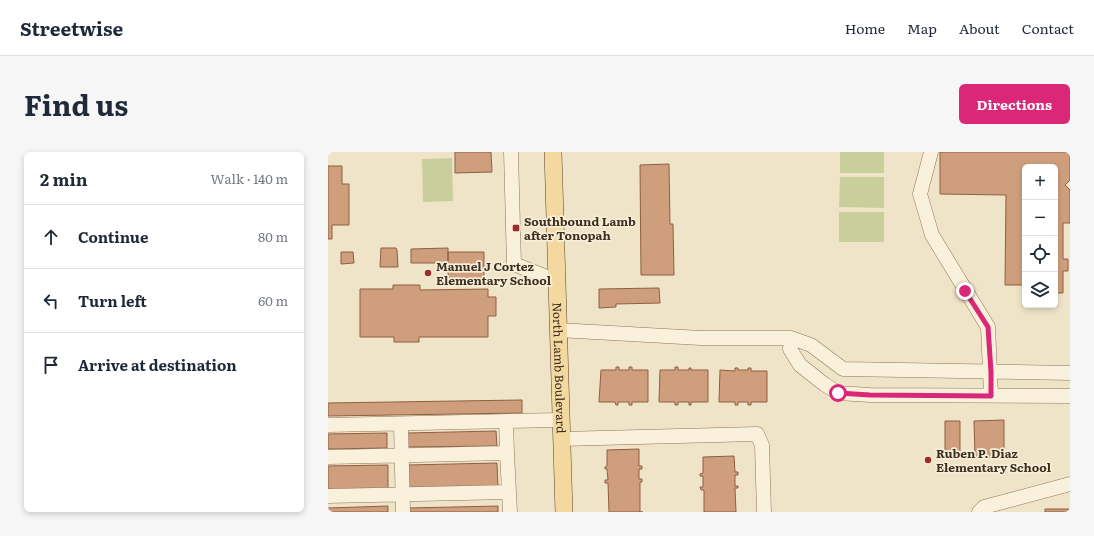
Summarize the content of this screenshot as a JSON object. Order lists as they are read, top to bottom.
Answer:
{
  "streets": {
    "main road": ["North Lamb Boulevard"]
  },
  "places": {
    "transit": ["Southbound Lamb after Tonopah"],
    "other": ["Manuel J Cortez Elementary School", "Ruben P. Diaz Elementary School"]
  },
  "page": {
    "header": "Streetwise",
    "nav": [
      "Home",
      "Map",
      "About",
      "Contact"
    ],
    "title": "Find us",
    "buttons": "Directions",
    "heading": ["2 min", "Walk · 140 m"],
    "map_buttons": ["+", "−"],
    "list": [
      ["Continue", "80 m"],
      ["Turn left", "60 m"],
      "Arrive at destination"
    ]
  }
}
